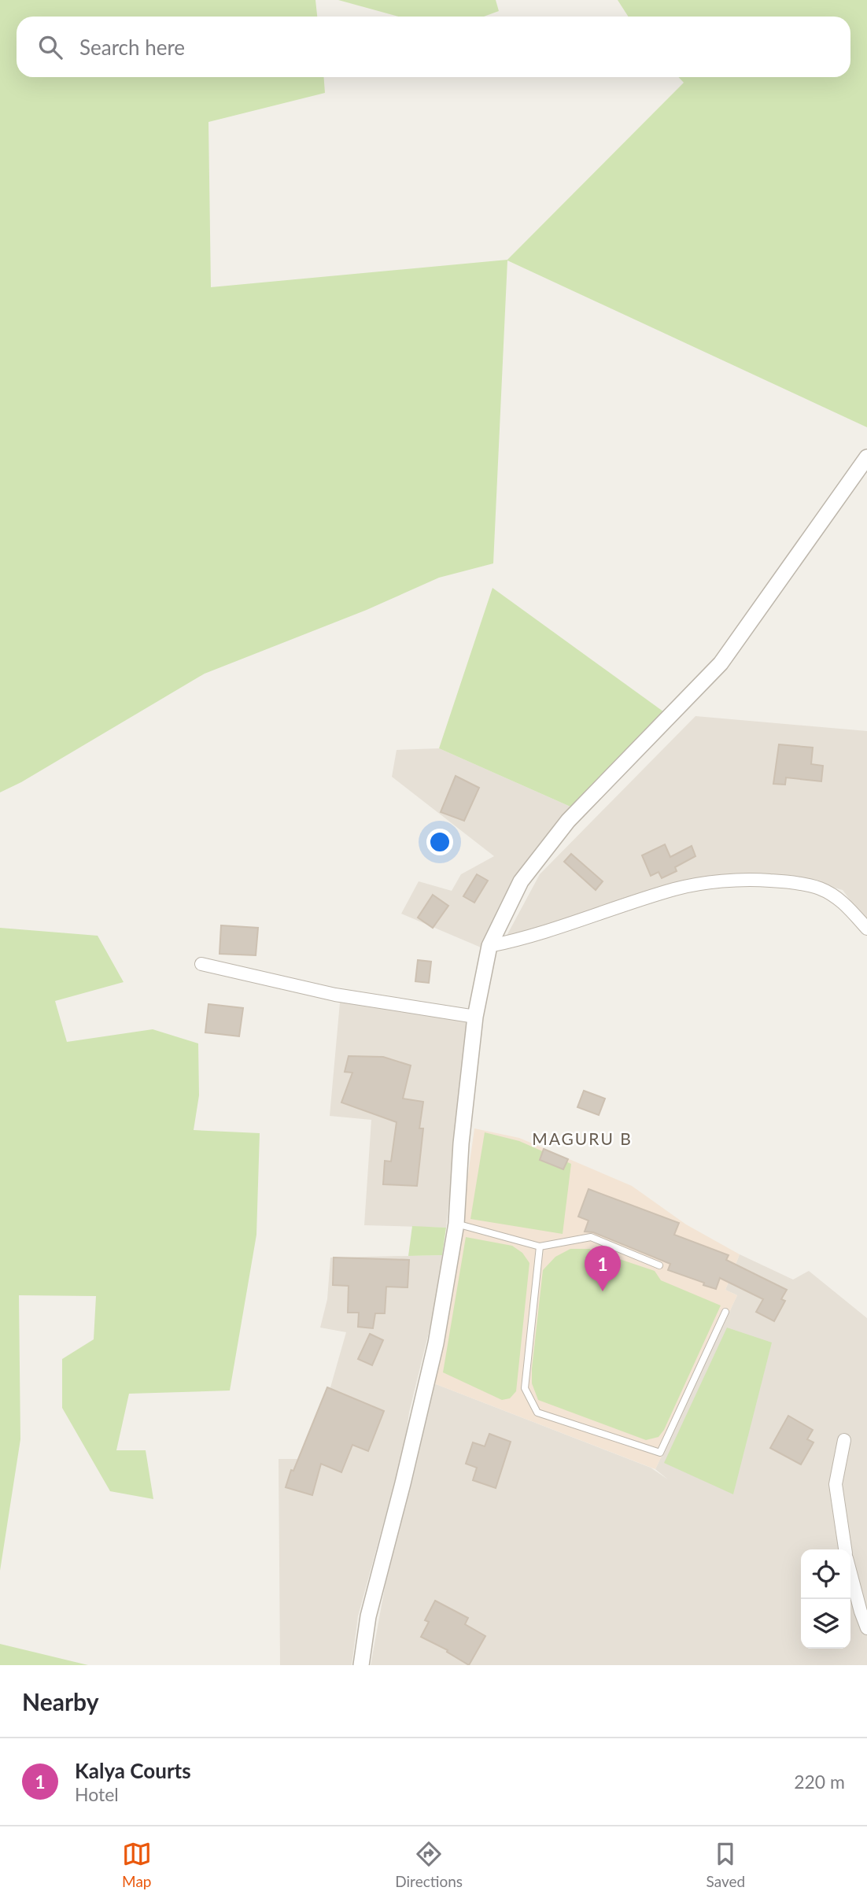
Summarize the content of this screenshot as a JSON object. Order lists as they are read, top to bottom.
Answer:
{
  "districts": ["MAGURU B"],
  "page": {
    "search": "Search here",
    "pins": "1",
    "heading": "Nearby",
    "list": [
      {
        "mark": "1",
        "name": "Kalya Courts",
        "note": "Hotel",
        "value": "220 m"
      }
    ],
    "nav": ["Map", "Directions", "Saved"]
  }
}
